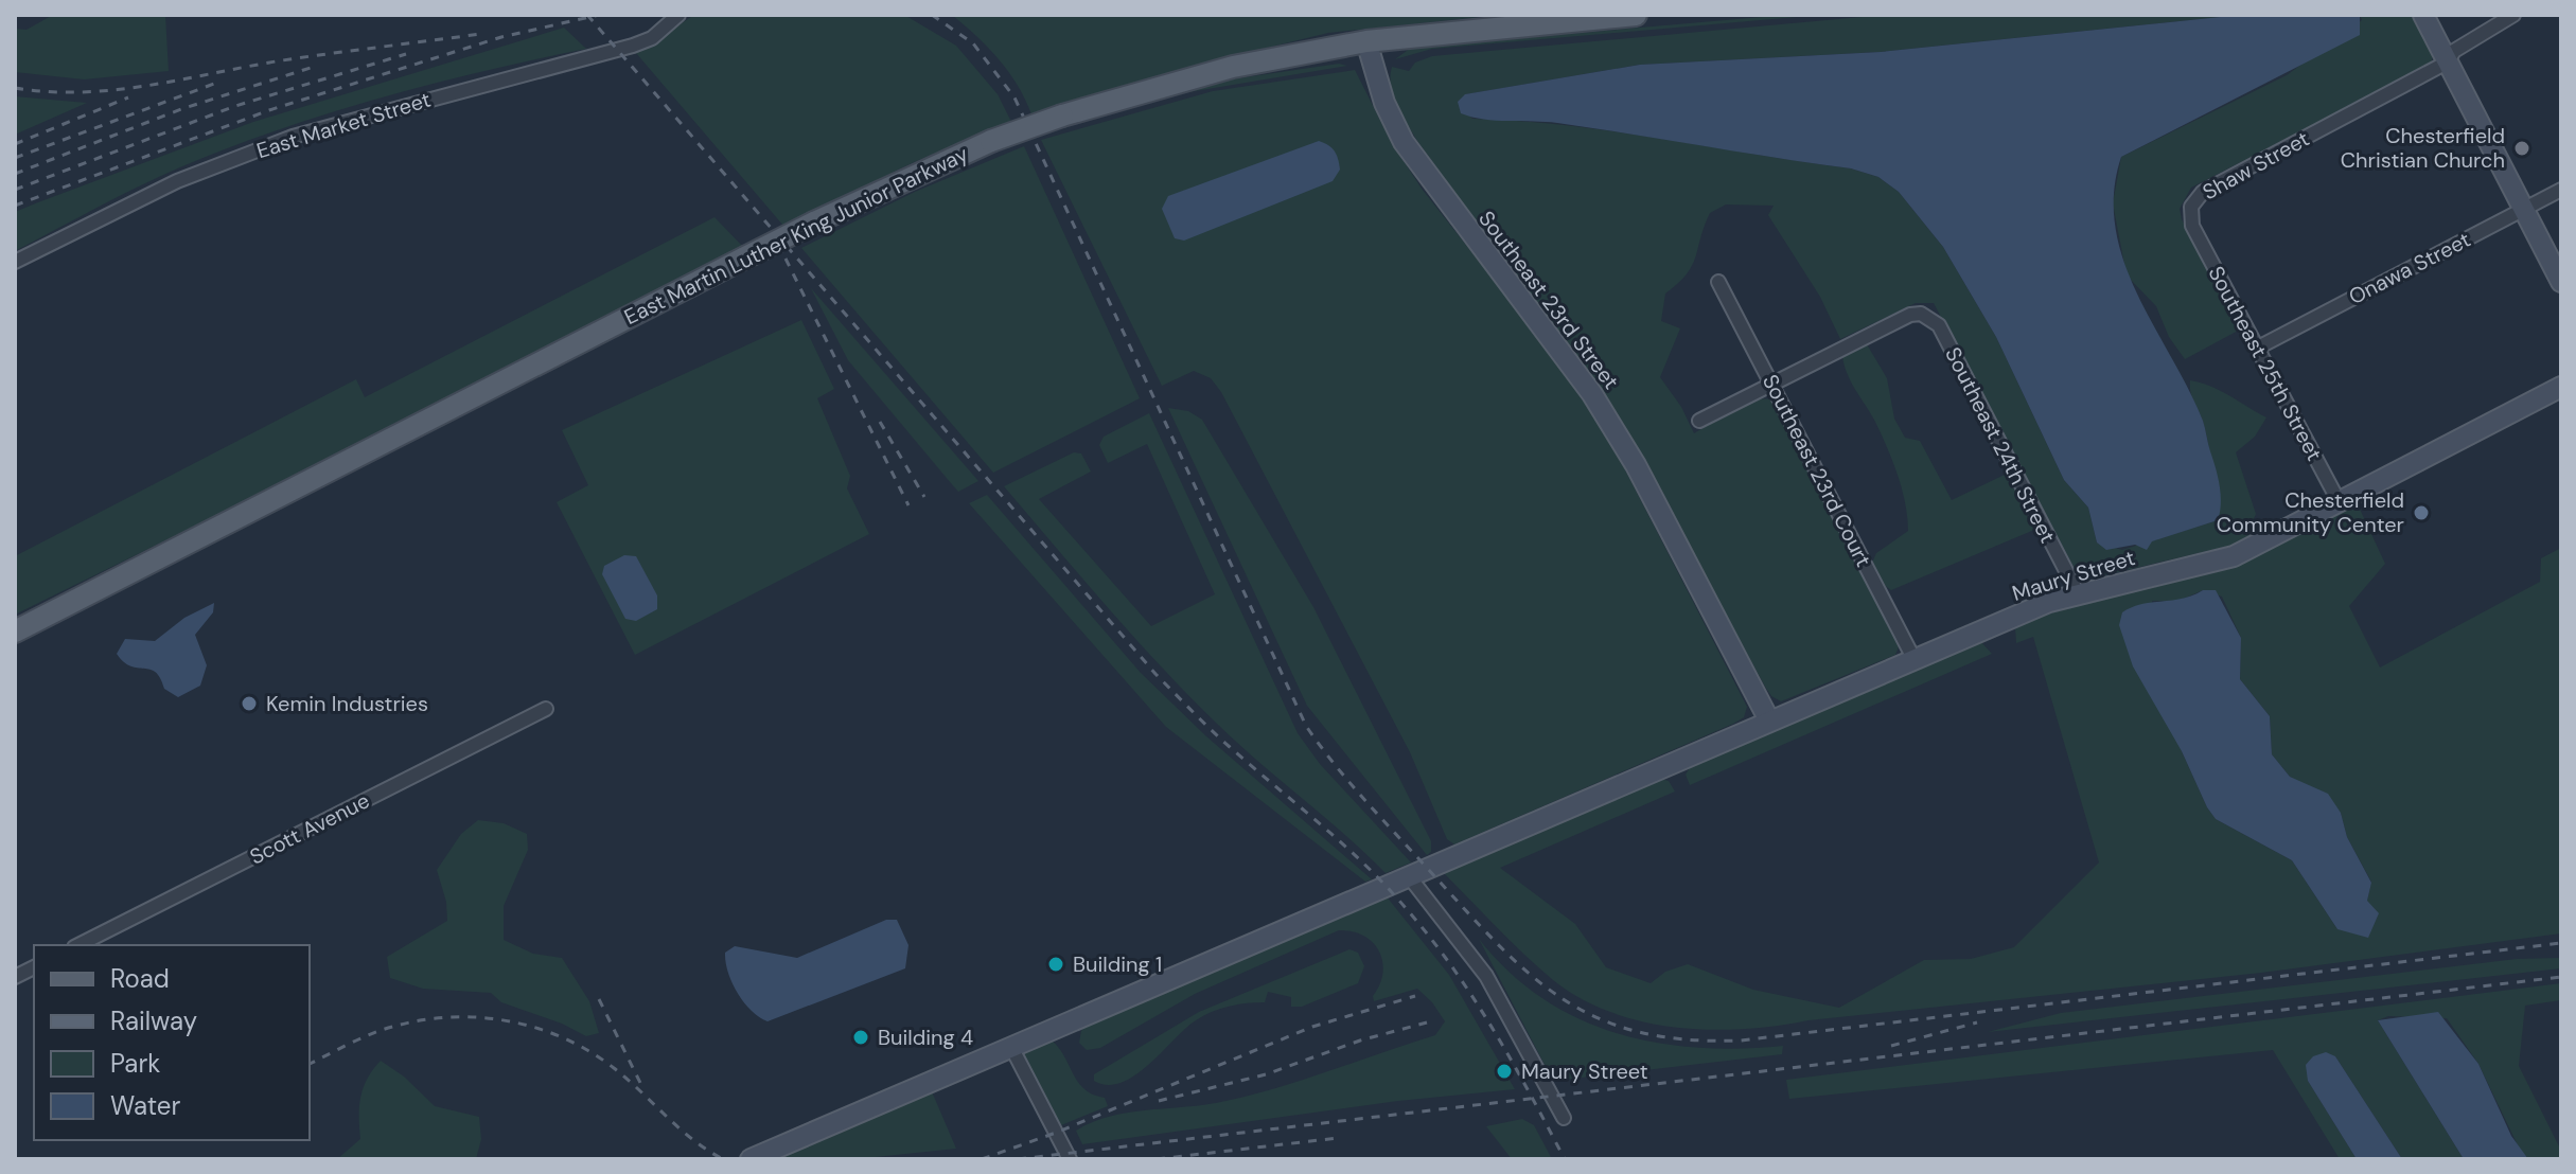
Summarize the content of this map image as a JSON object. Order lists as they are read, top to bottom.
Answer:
{
  "streets": {
    "main road": ["East Martin Luther King Junior Parkway", "Southeast 23rd Street", "Maury Street"],
    "street": [
      "East Market Street",
      "Shaw Street",
      "Onawa Street",
      "Southeast 25th Street",
      "Southeast 24th Street",
      "Southeast 23rd Court",
      "Scott Avenue"
    ]
  },
  "crossings": [
    ["Shaw Street", "Southeast 25th Street"],
    ["East Martin Luther King Junior Parkway", "Southeast 23rd Street"],
    ["Onawa Street", "Southeast 25th Street"],
    ["Southeast 23rd Street", "Maury Street"],
    ["Southeast 25th Street", "Maury Street"],
    ["Southeast 24th Street", "Southeast 23rd Court"],
    ["Southeast 24th Street", "Maury Street"],
    ["Southeast 23rd Court", "Maury Street"]
  ],
  "places": [
    "Chesterfield Christian Church",
    "Chesterfield Community Center",
    "Kemin Industries",
    "Building 1",
    "Building 4",
    "Maury Street"
  ],
  "legend": [
    "Road",
    "Railway",
    "Park",
    "Water"
  ]
}
